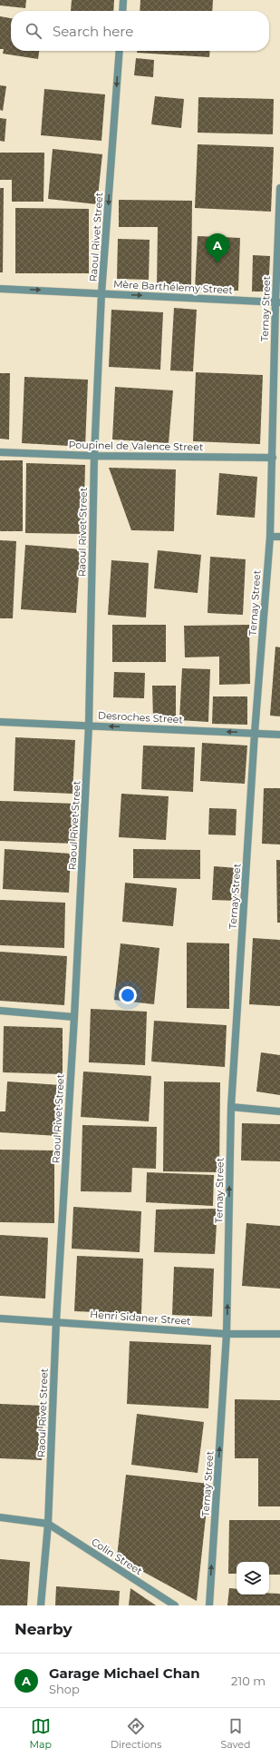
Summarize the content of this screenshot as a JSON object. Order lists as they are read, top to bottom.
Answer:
{
  "streets": {
    "street": [
      "Raoul Rivet Street",
      "Mère Barthélemy Street",
      "Ternay Street",
      "Poupinel de Valence Street",
      "Desroches Street",
      "Henri Sidaner Street",
      "Colin Street"
    ]
  },
  "crossings": [
    ["Raoul Rivet Street", "Mère Barthélemy Street"],
    ["Raoul Rivet Street", "Poupinel de Valence Street"],
    ["Raoul Rivet Street", "Desroches Street"],
    ["Raoul Rivet Street", "Henri Sidaner Street"],
    ["Raoul Rivet Street", "Colin Street"],
    ["Mère Barthélemy Street", "Ternay Street"],
    ["Ternay Street", "Poupinel de Valence Street"],
    ["Ternay Street", "Desroches Street"],
    ["Ternay Street", "Henri Sidaner Street"]
  ],
  "one_way": ["Mère Barthélemy Street", "Ternay Street", "Desroches Street"],
  "page": {
    "search": "Search here",
    "pins": "A",
    "heading": "Nearby",
    "list": [
      {
        "mark": "A",
        "name": "Garage Michael Chan",
        "note": "Shop",
        "value": "210 m"
      }
    ],
    "nav": ["Map", "Directions", "Saved"]
  }
}
